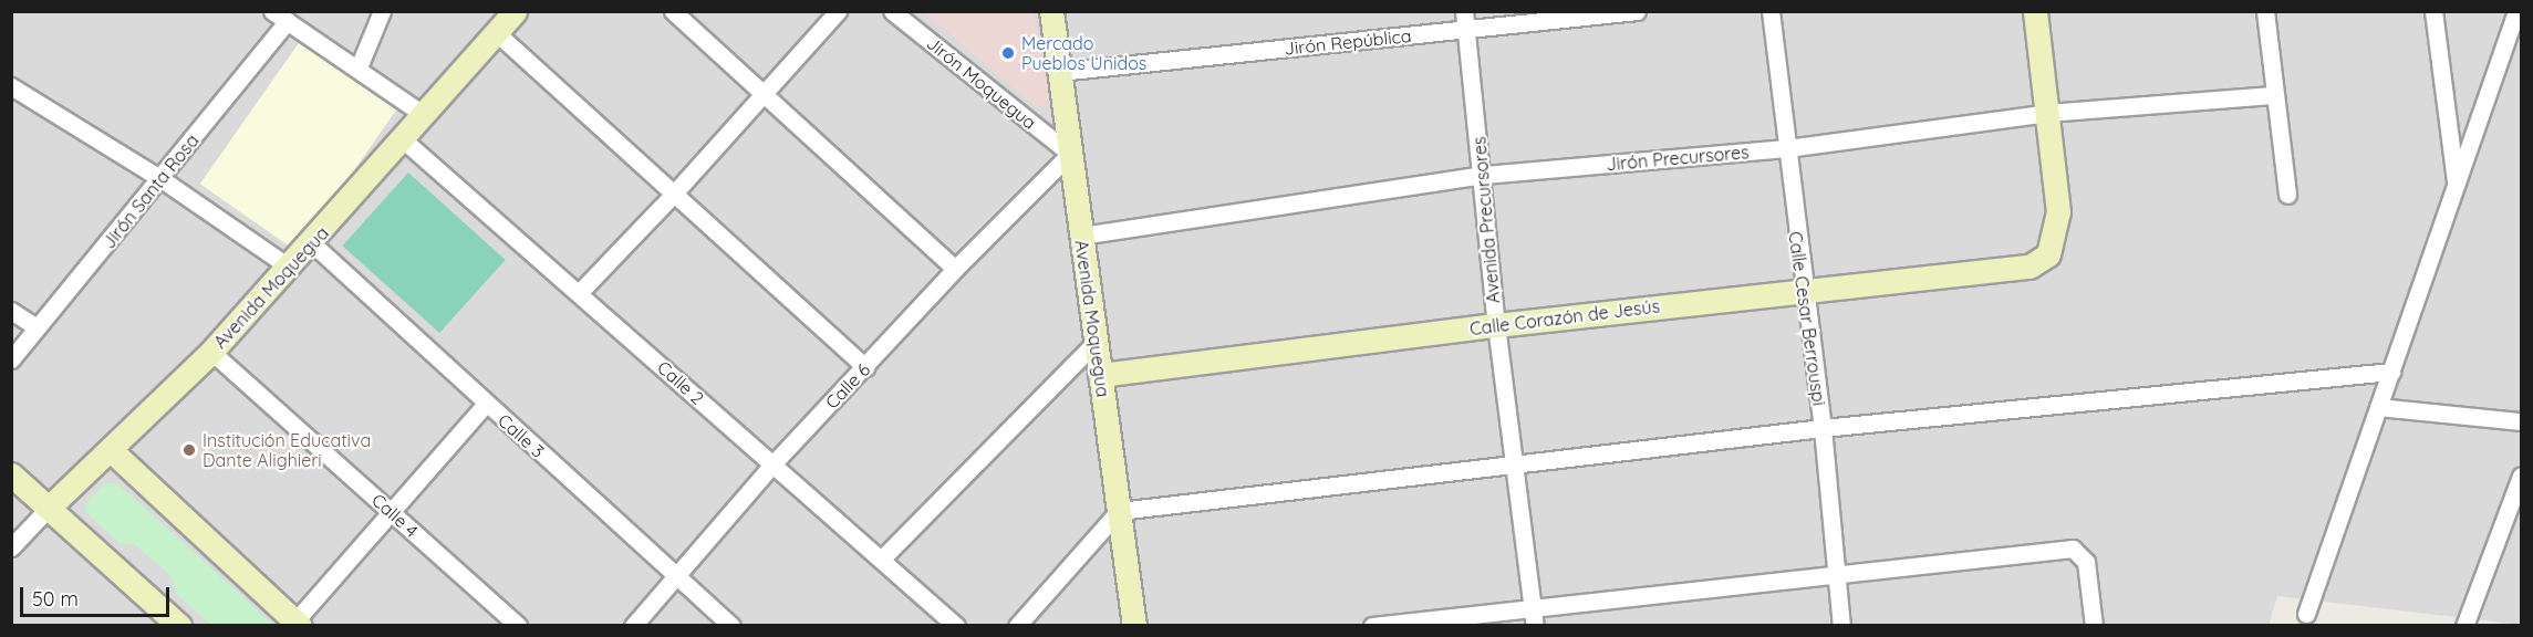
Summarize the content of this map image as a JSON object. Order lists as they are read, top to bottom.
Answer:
{
  "streets": {
    "street": [
      "Jirón República",
      "Jirón Moquegua",
      "Jirón Precursores",
      "Jirón Santa Rosa",
      "Avenida Precursores",
      "Avenida Moquegua",
      "Calle Corazón de Jesús",
      "Calle Cesar Berrouspi",
      "Calle 2",
      "Calle 6",
      "Calle 3",
      "Calle 4"
    ]
  },
  "crossings": [
    ["Jirón República", "Avenida Precursores"],
    ["Jirón República", "Avenida Moquegua"],
    ["Jirón Moquegua", "Avenida Moquegua"],
    ["Jirón Moquegua", "Calle 6"],
    ["Jirón Precursores", "Avenida Precursores"],
    ["Jirón Precursores", "Avenida Moquegua"],
    ["Jirón Precursores", "Calle Corazón de Jesús"],
    ["Jirón Precursores", "Calle Cesar Berrouspi"],
    ["Avenida Precursores", "Calle Corazón de Jesús"],
    ["Avenida Moquegua", "Calle Corazón de Jesús"],
    ["Avenida Moquegua", "Calle 2"],
    ["Avenida Moquegua", "Calle 6"],
    ["Avenida Moquegua", "Calle 3"],
    ["Avenida Moquegua", "Calle 4"],
    ["Calle Corazón de Jesús", "Calle Cesar Berrouspi"],
    ["Calle 2", "Calle 6"],
    ["Calle 6", "Calle 3"]
  ],
  "places": ["Mercado Pueblos Unidos", "Institución Educativa Dante Alighieri"],
  "scale_bar": "50 m"
}
